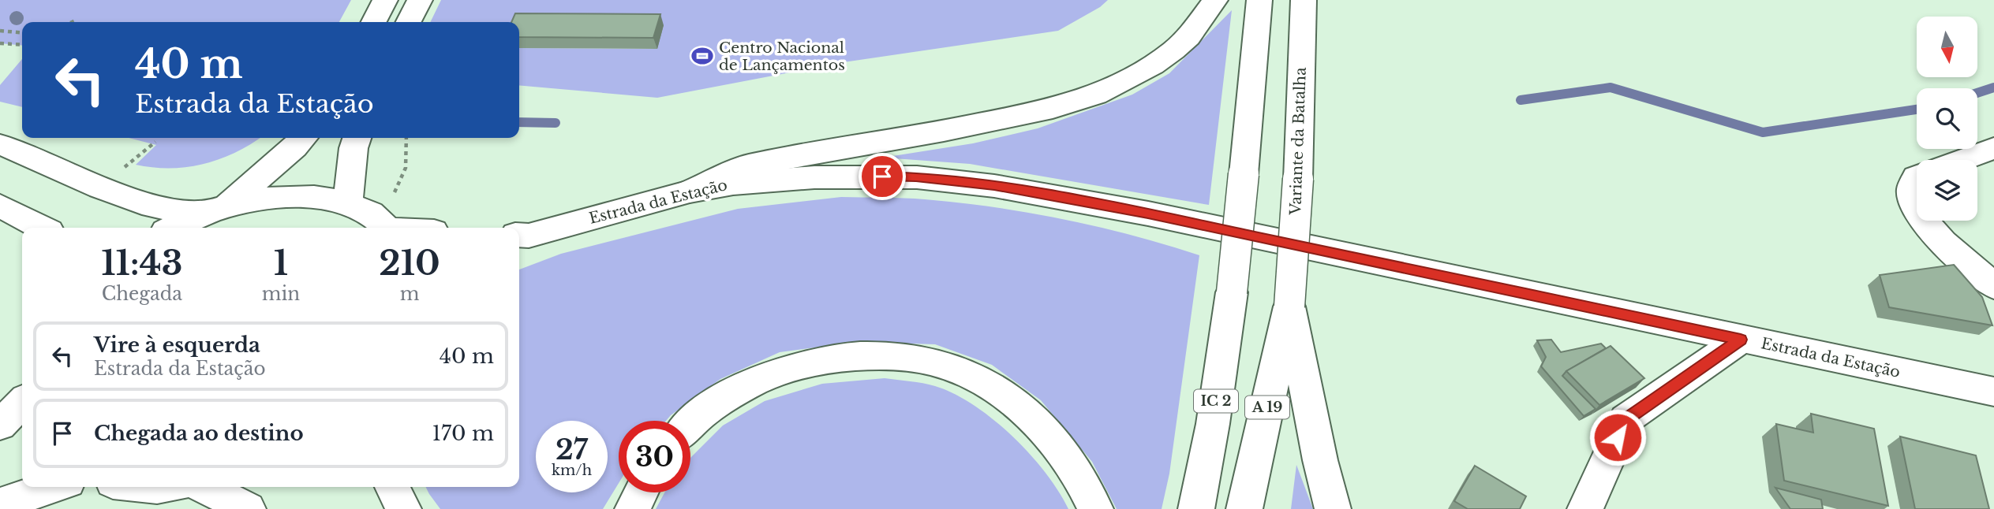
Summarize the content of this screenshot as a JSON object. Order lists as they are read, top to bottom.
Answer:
{
  "streets": {
    "main road": [
      "Variante da Batalha",
      "Estrada da Estação",
      "IC 2",
      "A 19"
    ]
  },
  "places": {
    "sports": ["Centro Nacional de Lançamentos"]
  },
  "north": "bottom",
  "page": {
    "turn": ["40 m", "Estrada da Estação"],
    "eta": [
      "11:43",
      "Chegada",
      "1",
      "min",
      "210",
      "m"
    ],
    "list": [
      {
        "name": "Vire à esquerda",
        "note": "Estrada da Estação",
        "value": "40 m"
      },
      {
        "name": "Chegada ao destino",
        "value": "170 m"
      }
    ],
    "speed": "27 km/h",
    "limit": "30"
  }
}
